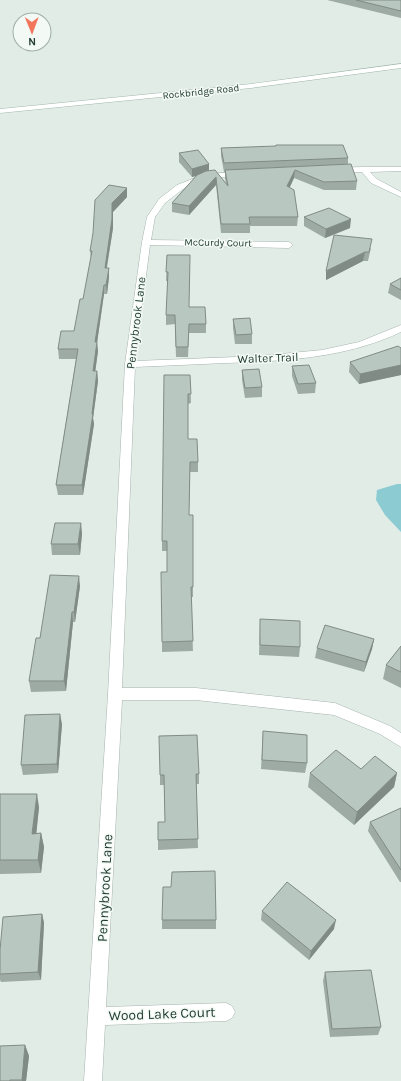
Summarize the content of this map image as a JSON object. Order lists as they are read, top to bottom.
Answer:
{
  "streets": {
    "street": [
      "Rockbridge Road",
      "McCurdy Court",
      "Pennybrook Lane",
      "Walter Trail",
      "Wood Lake Court"
    ]
  },
  "crossings": [
    ["McCurdy Court", "Pennybrook Lane"],
    ["Pennybrook Lane", "Walter Trail"],
    ["Pennybrook Lane", "Wood Lake Court"]
  ],
  "north": "bottom"
}
